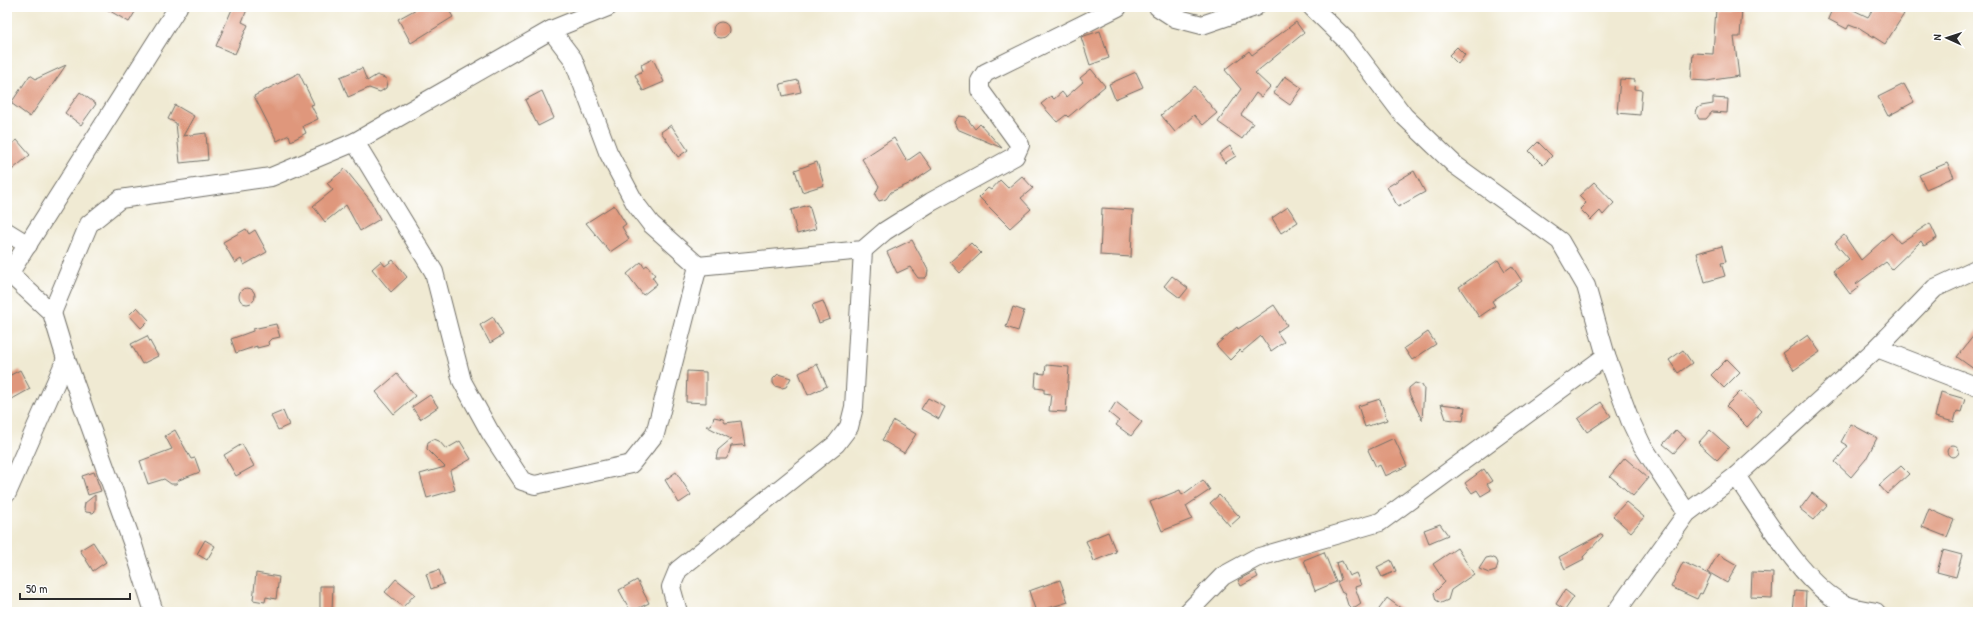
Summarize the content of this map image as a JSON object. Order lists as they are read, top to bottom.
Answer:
{
  "scale_bar": "50 m",
  "north": "left"
}
